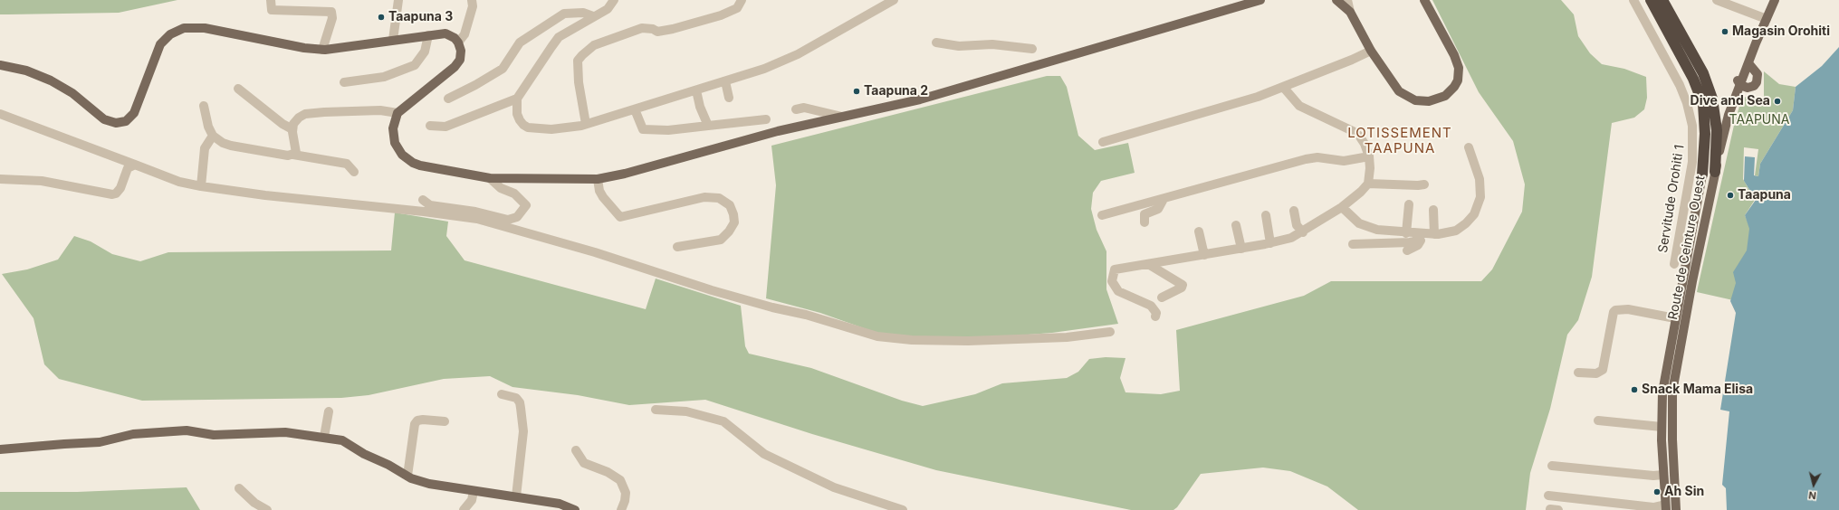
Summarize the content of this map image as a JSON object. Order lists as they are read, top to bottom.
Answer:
{
  "streets": {
    "main road": ["Route de Ceinture Ouest"],
    "street": ["Servitude Orohiti 1"]
  },
  "districts": ["LOTISSEMENT TAAPUNA"],
  "parks": ["TAAPUNA"],
  "places": [
    "Taapuna 3",
    "Magasin Orohiti",
    "Taapuna 2",
    "Dive and Sea",
    "Taapuna",
    "Snack Mama Elisa",
    "Ah Sin"
  ],
  "north": "bottom"
}
